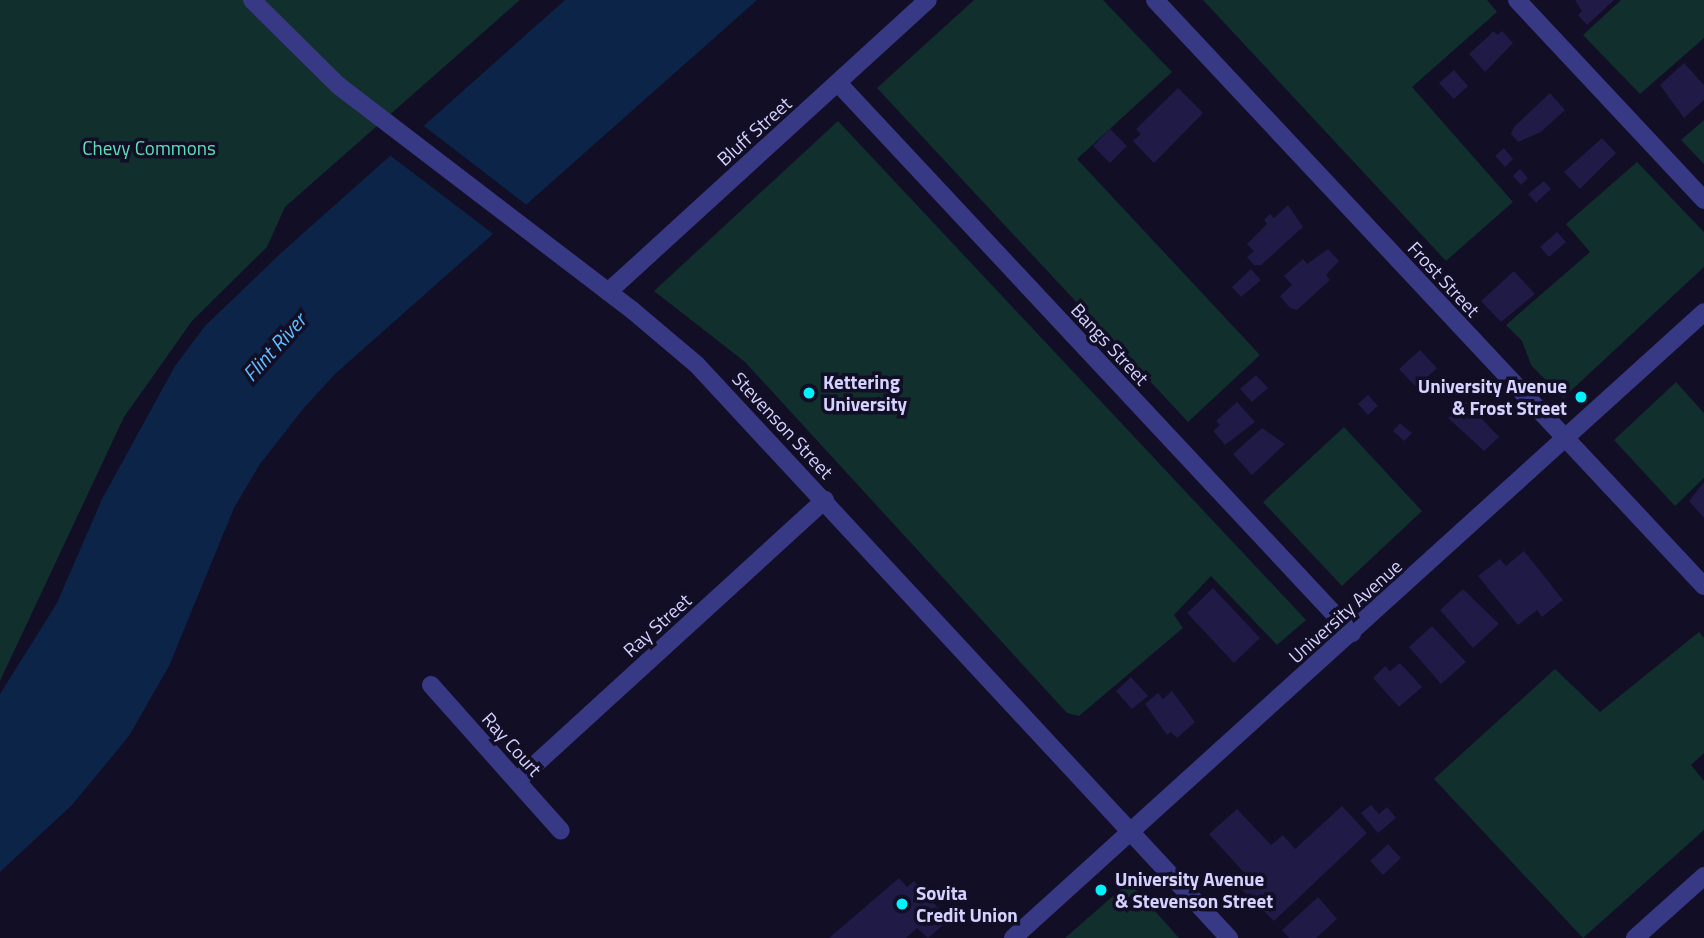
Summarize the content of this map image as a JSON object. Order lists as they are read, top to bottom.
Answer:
{
  "streets": {
    "street": [
      "Bluff Street",
      "Frost Street",
      "Bangs Street",
      "Stevenson Street",
      "University Avenue",
      "Ray Street",
      "Ray Court"
    ]
  },
  "crossings": [
    ["Bluff Street", "Bangs Street"],
    ["Bluff Street", "Stevenson Street"],
    ["Frost Street", "University Avenue"],
    ["Bangs Street", "University Avenue"],
    ["Stevenson Street", "University Avenue"],
    ["Stevenson Street", "Ray Street"],
    ["Ray Street", "Ray Court"]
  ],
  "water": ["Flint River"],
  "parks": ["Chevy Commons"],
  "places": [
    "Kettering University",
    "University Avenue & Frost Street",
    "University Avenue & Stevenson Street",
    "Sovita Credit Union"
  ]
}
